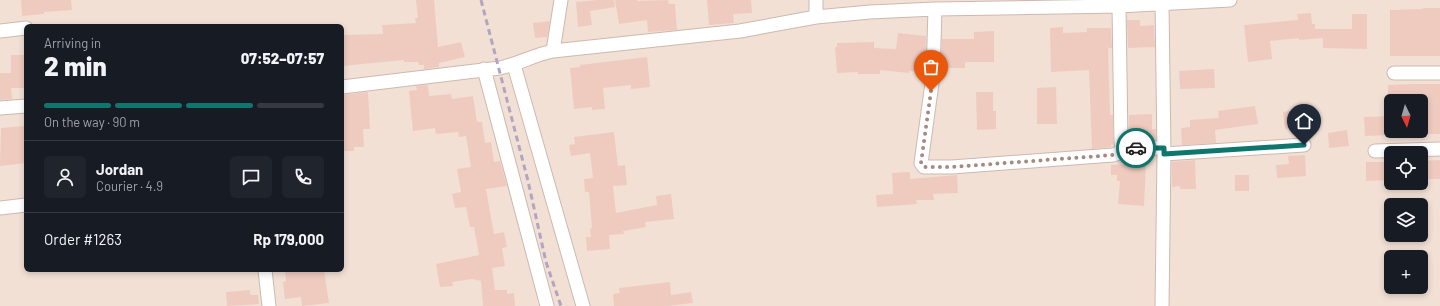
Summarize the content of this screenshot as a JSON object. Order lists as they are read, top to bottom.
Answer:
{
  "north": "bottom",
  "page": {
    "heading": ["2 min", "Arriving in", "07:52–07:57"],
    "panel": [
      "Jordan",
      "Courier · 4.9",
      "Order #1263",
      "Rp 179,000"
    ],
    "bar": "On the way · 90 m",
    "map_buttons": "+"
  }
}
